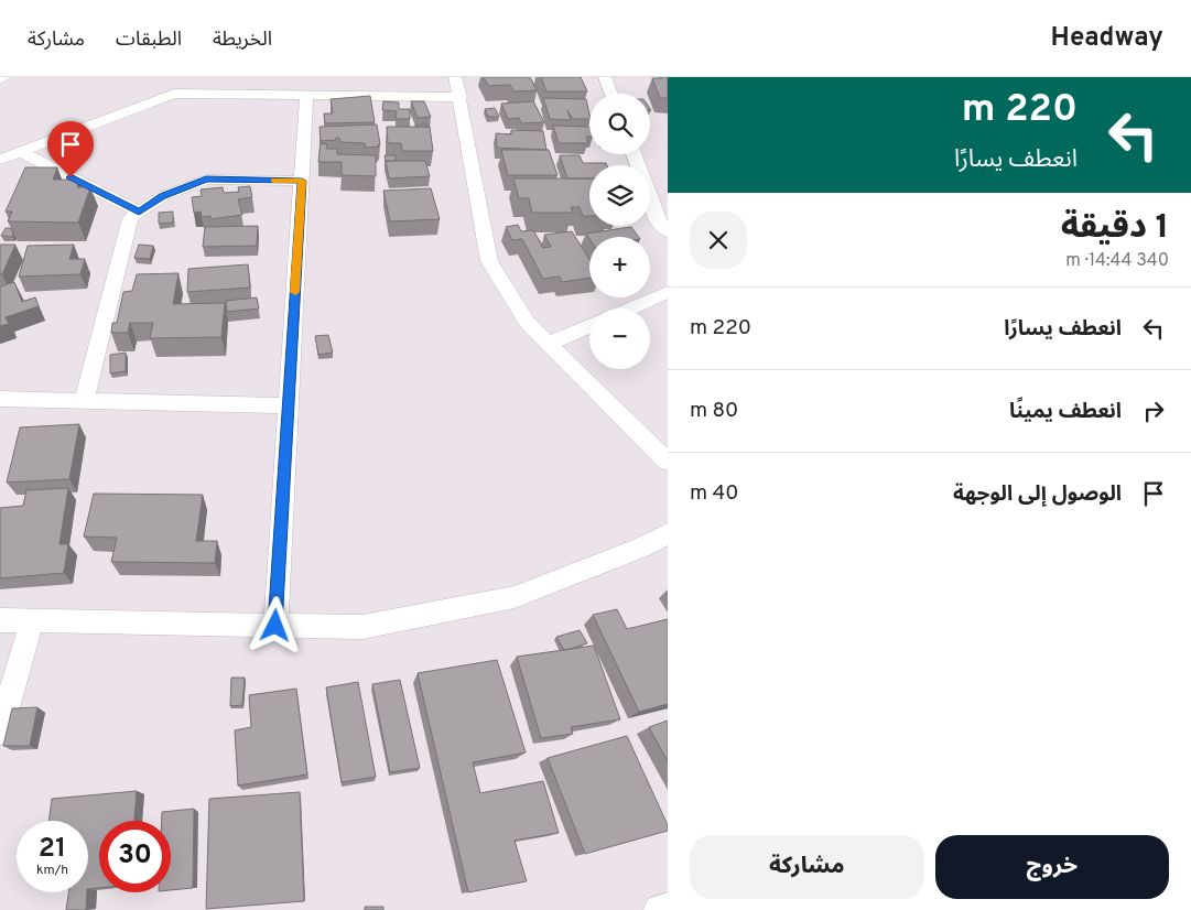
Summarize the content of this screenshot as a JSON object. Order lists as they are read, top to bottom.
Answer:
{
  "page": {
    "header": "Headway",
    "nav": ["الخريطة", "الطبقات", "مشاركة"],
    "turn": ["220 m", "انعطف يسارًا"],
    "map_buttons": ["+", "−"],
    "heading": ["1 دقيقة", "340 m · 14:44"],
    "list": [
      {
        "name": "انعطف يسارًا",
        "value": "220 m"
      },
      {
        "name": "انعطف يمينًا",
        "value": "80 m"
      },
      {
        "name": "الوصول إلى الوجهة",
        "value": "40 m"
      }
    ],
    "speed": "21 km/h",
    "limit": "30",
    "buttons": ["خروج", "مشاركة"]
  }
}
